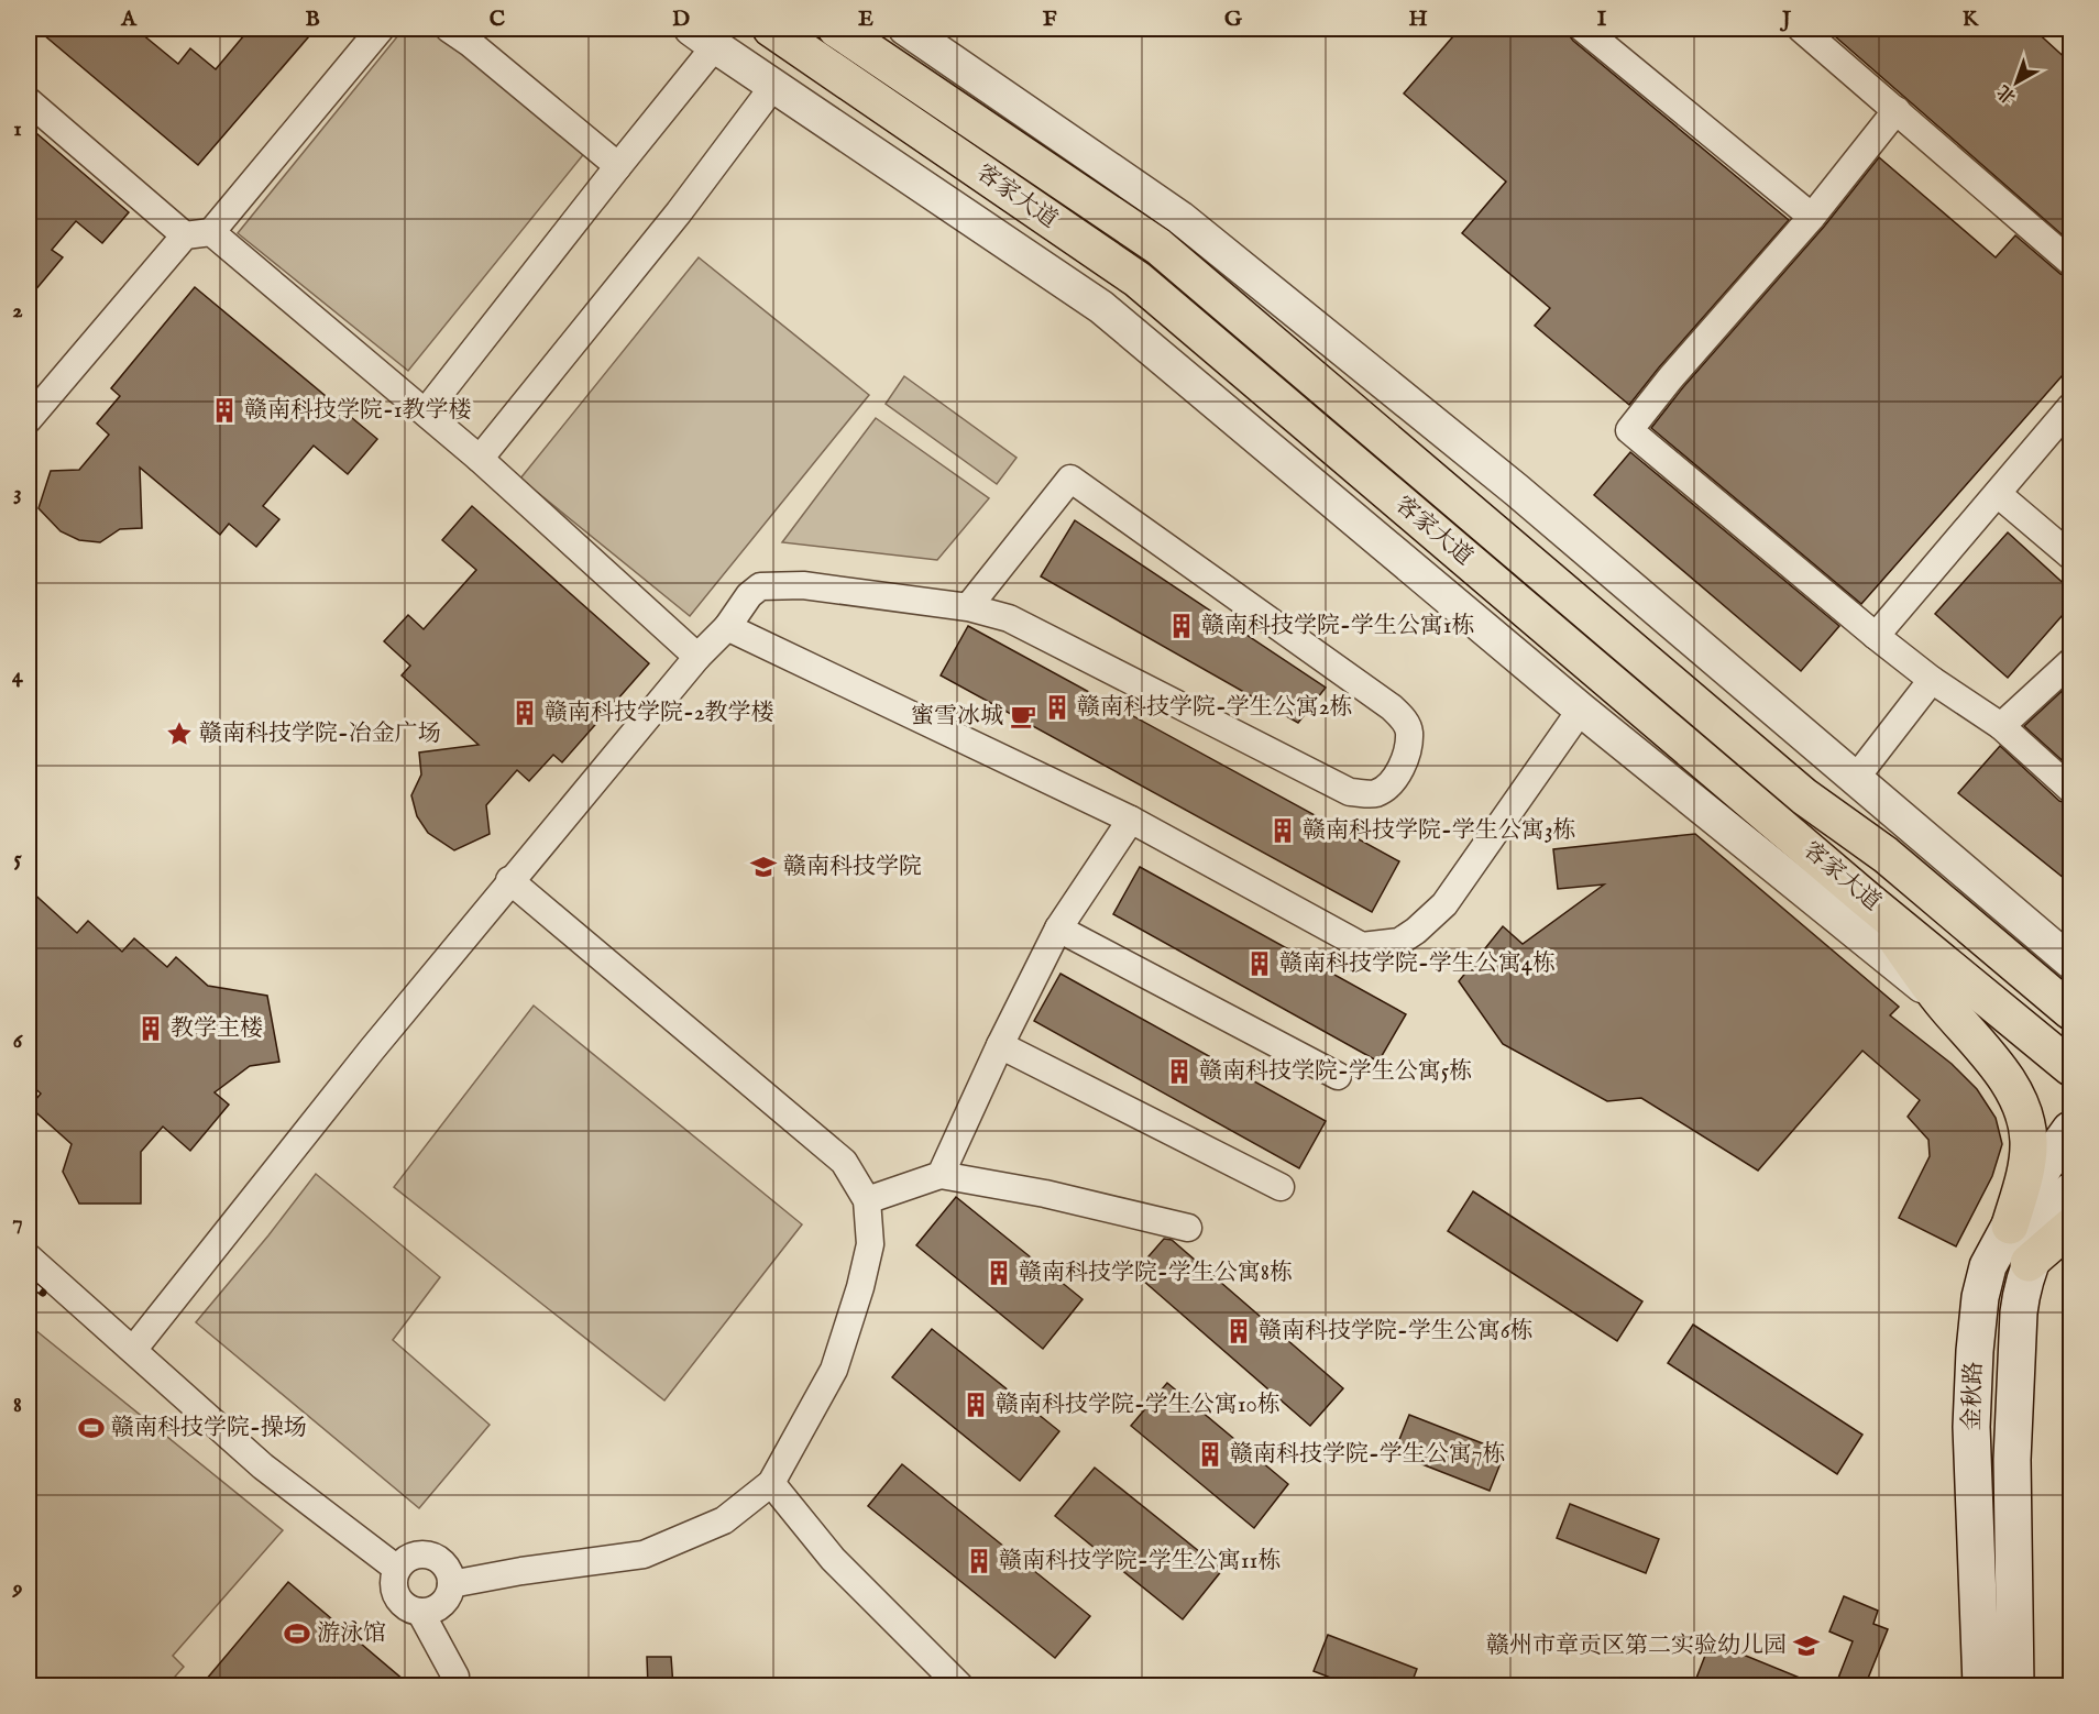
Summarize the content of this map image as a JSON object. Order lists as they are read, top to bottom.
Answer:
{
  "streets": {
    "main road": ["客家大道", "金秋路"]
  },
  "places": {
    "building": [
      "赣南科技学院-1教学楼",
      "赣南科技学院-学生公寓1栋",
      "赣南科技学院-学生公寓2栋",
      "赣南科技学院-2教学楼",
      "赣南科技学院-学生公寓3栋",
      "赣南科技学院-学生公寓4栋",
      "教学主楼",
      "赣南科技学院-学生公寓5栋",
      "赣南科技学院-学生公寓8栋",
      "赣南科技学院-学生公寓6栋",
      "赣南科技学院-学生公寓10栋",
      "赣南科技学院-学生公寓7栋",
      "赣南科技学院-学生公寓11栋"
    ],
    "cafe": ["蜜雪冰城"],
    "place": ["赣南科技学院-冶金广场"],
    "school or university": ["赣南科技学院", "赣州市章贡区第二实验幼儿园"],
    "sports": ["赣南科技学院-操场", "游泳馆"]
  },
  "north": "bottom left",
  "grid": {
    "columns": [
      "A",
      "B",
      "C",
      "D",
      "E",
      "F",
      "G",
      "H",
      "I",
      "J",
      "K"
    ],
    "rows": [
      "1",
      "2",
      "3",
      "4",
      "5",
      "6",
      "7",
      "8",
      "9"
    ]
  }
}
